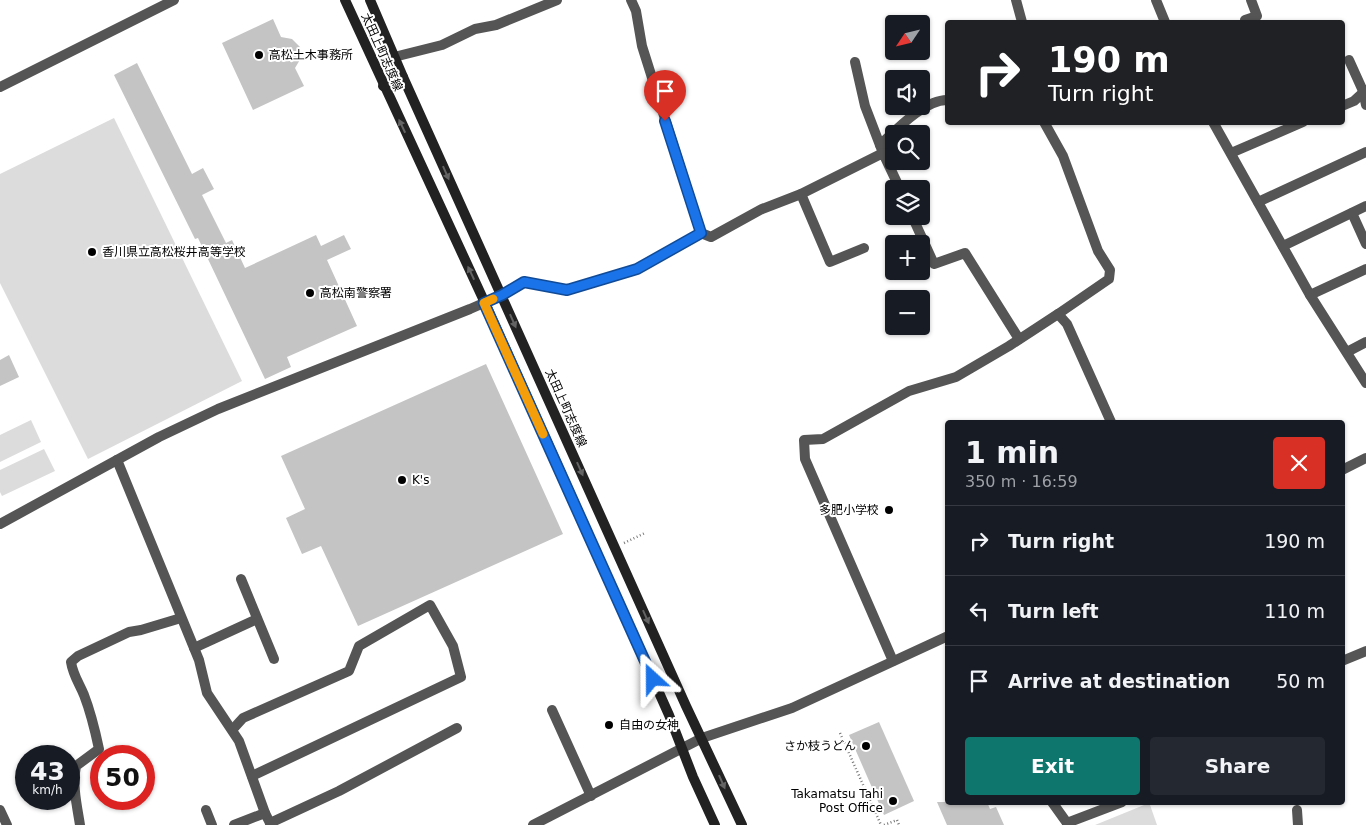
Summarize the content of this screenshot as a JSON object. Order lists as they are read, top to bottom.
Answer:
{
  "streets": {
    "main road": ["太田上町志度線"]
  },
  "places": [
    "高松土木事務所",
    "香川県立高松桜井高等学校",
    "高松南警察署",
    "K's",
    "多肥小学校",
    "自由の女神",
    "さか枝うどん",
    "Takamatsu Tahi Post Office"
  ],
  "north": "bottom left",
  "page": {
    "map_buttons": ["+", "−"],
    "turn": ["190 m", "Turn right"],
    "heading": ["1 min", "350 m · 16:59"],
    "list": [
      {
        "name": "Turn right",
        "value": "190 m"
      },
      {
        "name": "Turn left",
        "value": "110 m"
      },
      {
        "name": "Arrive at destination",
        "value": "50 m"
      }
    ],
    "buttons": ["Exit", "Share"],
    "speed": "43 km/h",
    "limit": "50"
  }
}
